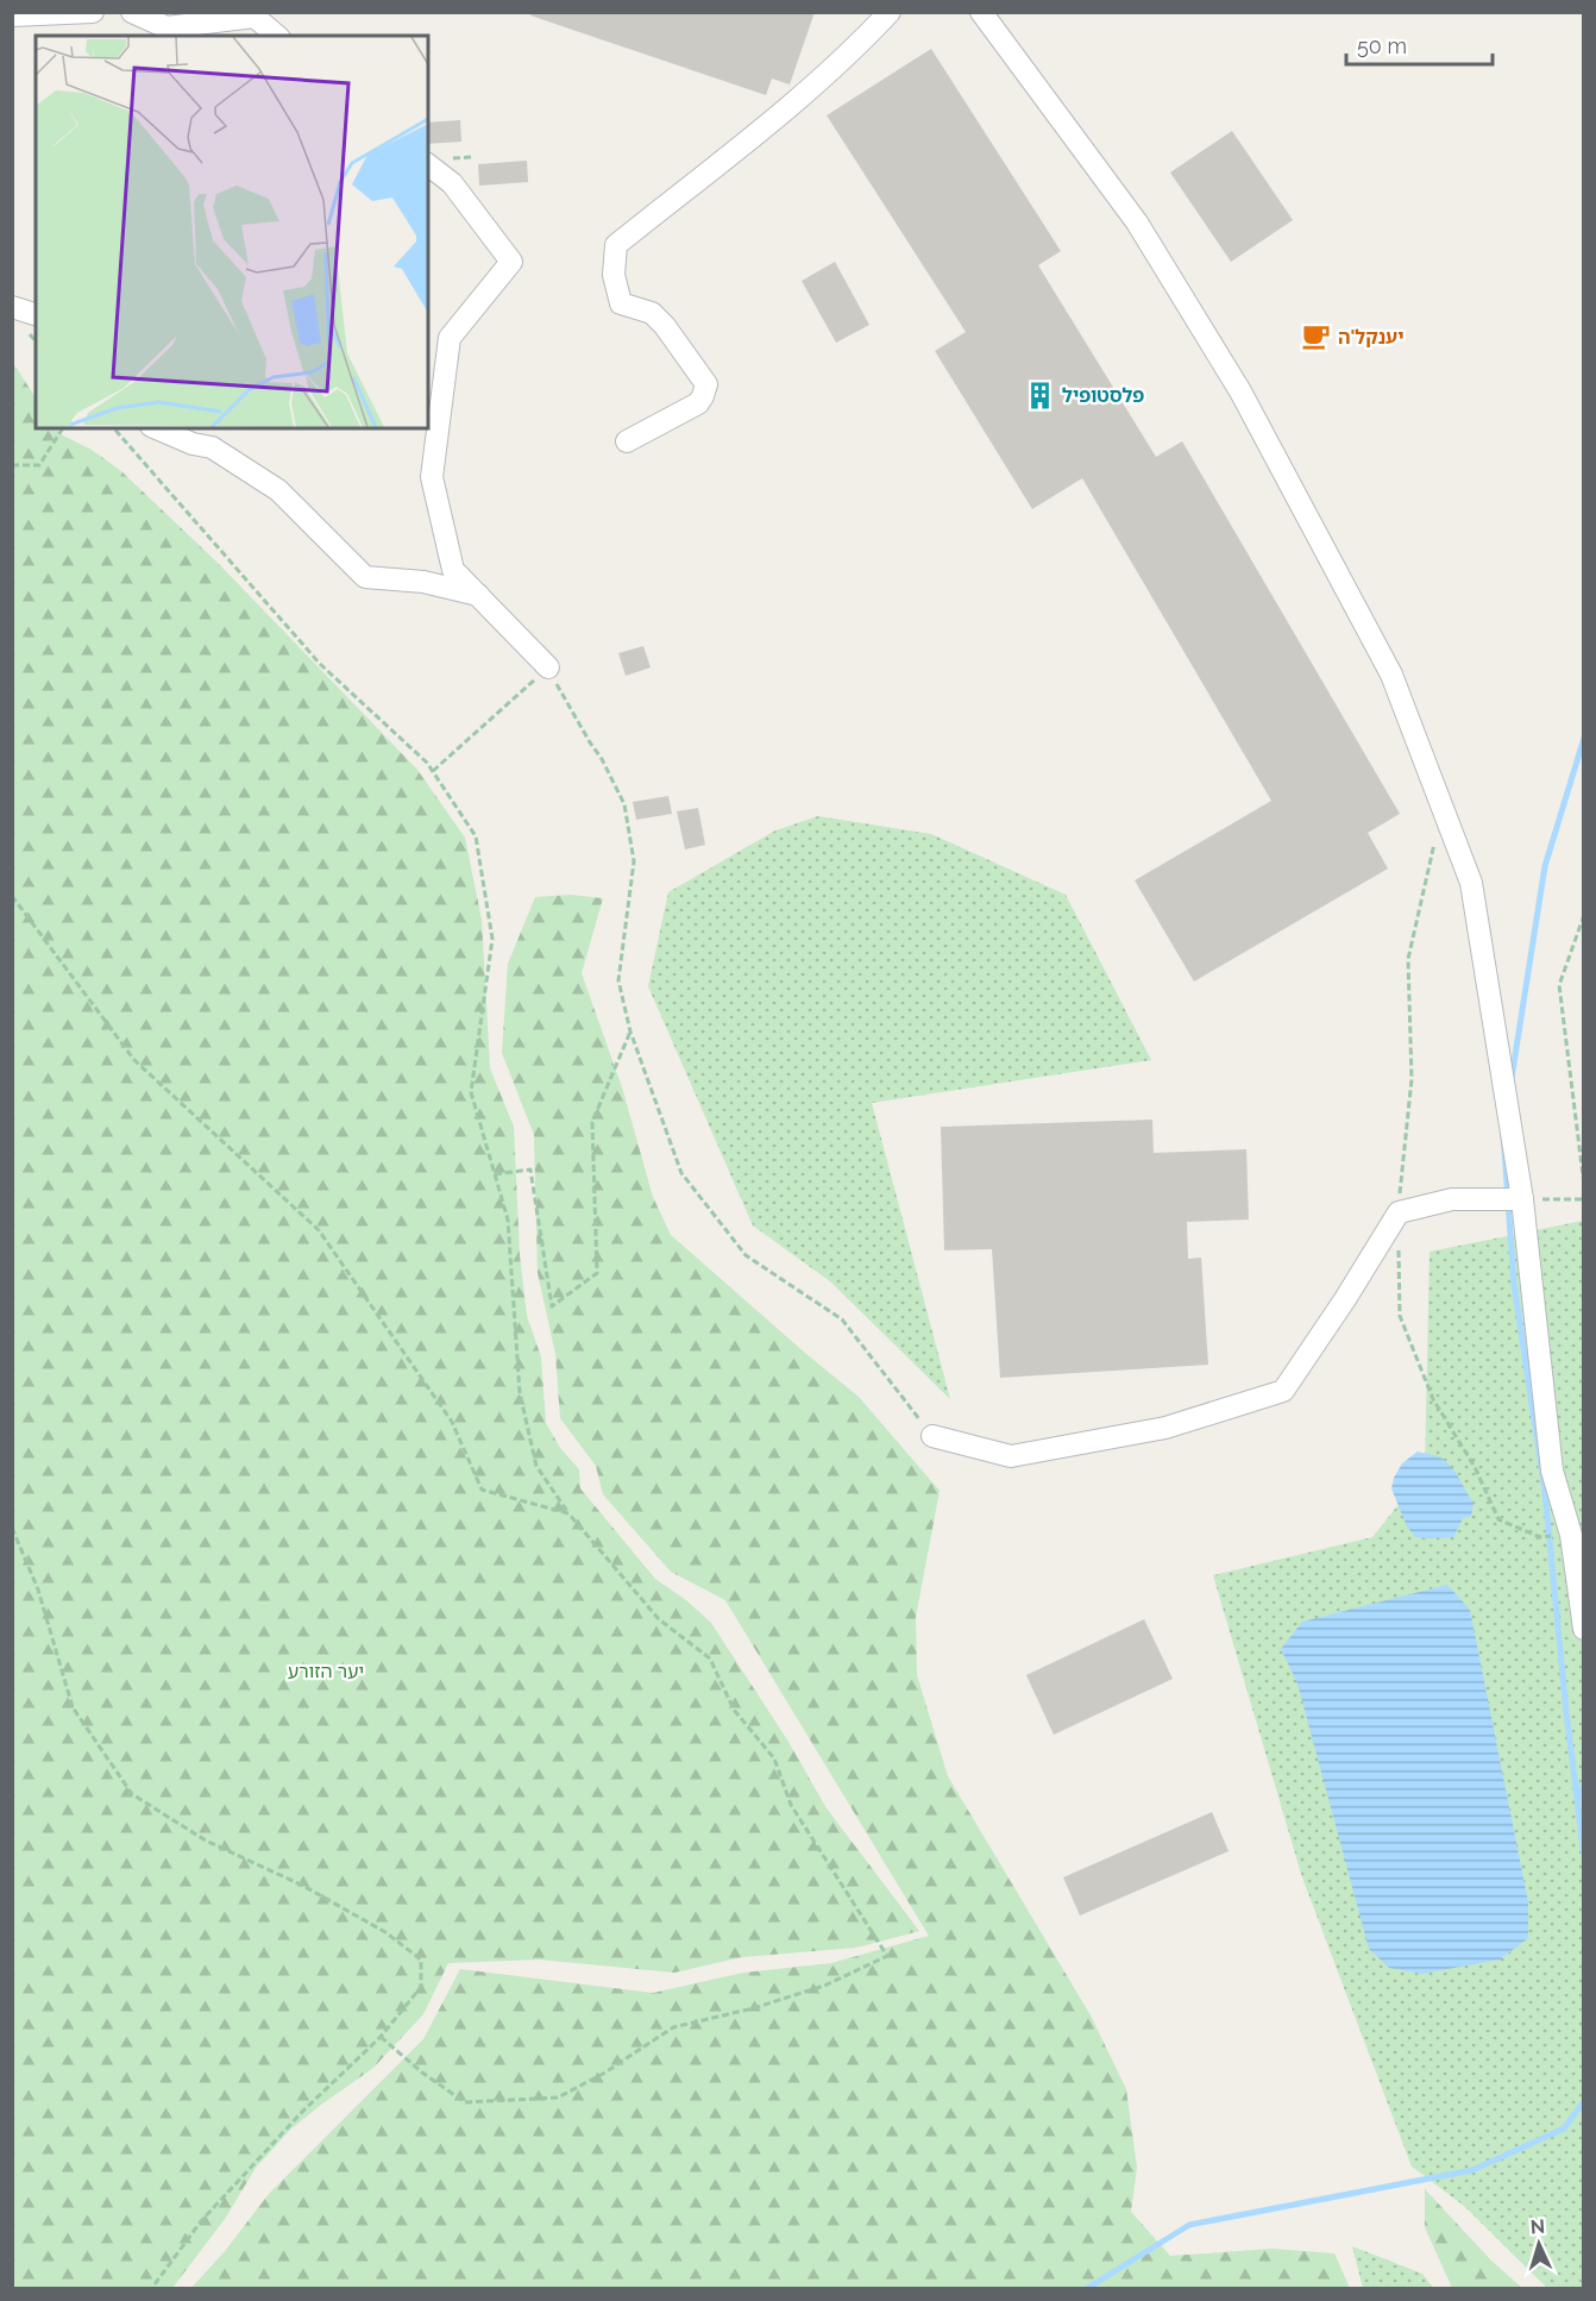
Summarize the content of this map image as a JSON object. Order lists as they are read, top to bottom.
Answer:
{
  "parks": ["יער הזורע"],
  "places": {
    "cafe": ["יענקל'ה"],
    "building": ["פלסטופיל"]
  },
  "scale_bar": "50 m",
  "north": "top"
}
